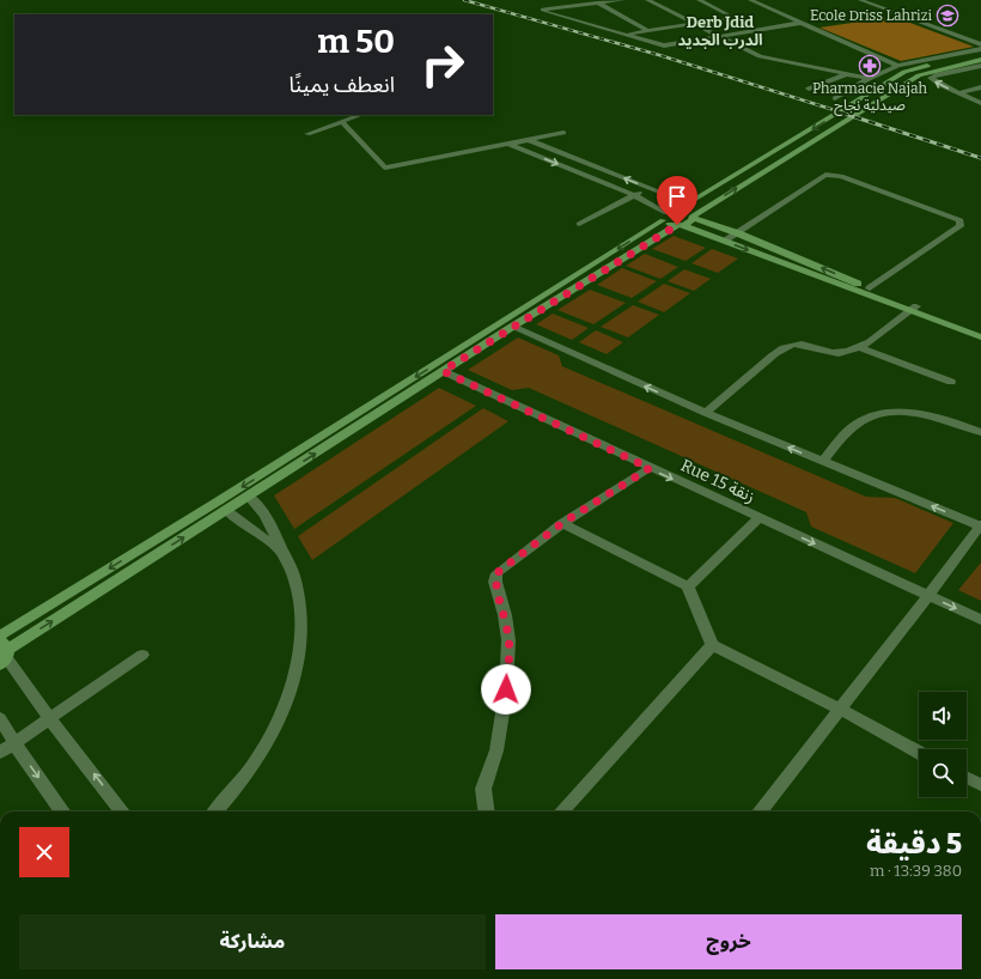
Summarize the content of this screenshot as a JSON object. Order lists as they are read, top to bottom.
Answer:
{
  "streets": {
    "street": ["Rue 15 زنقة"]
  },
  "districts": ["Derb Jdid الدرب الجديد"],
  "places": {
    "school or university": ["Ecole Driss Lahrizi"],
    "pharmacy": ["Pharmacie Najah صيدلية نجاح"]
  },
  "page": {
    "turn": ["50 m", "انعطف يمينًا"],
    "heading": ["5 دقيقة", "380 m · 13:39"],
    "buttons": ["خروج", "مشاركة"]
  }
}
